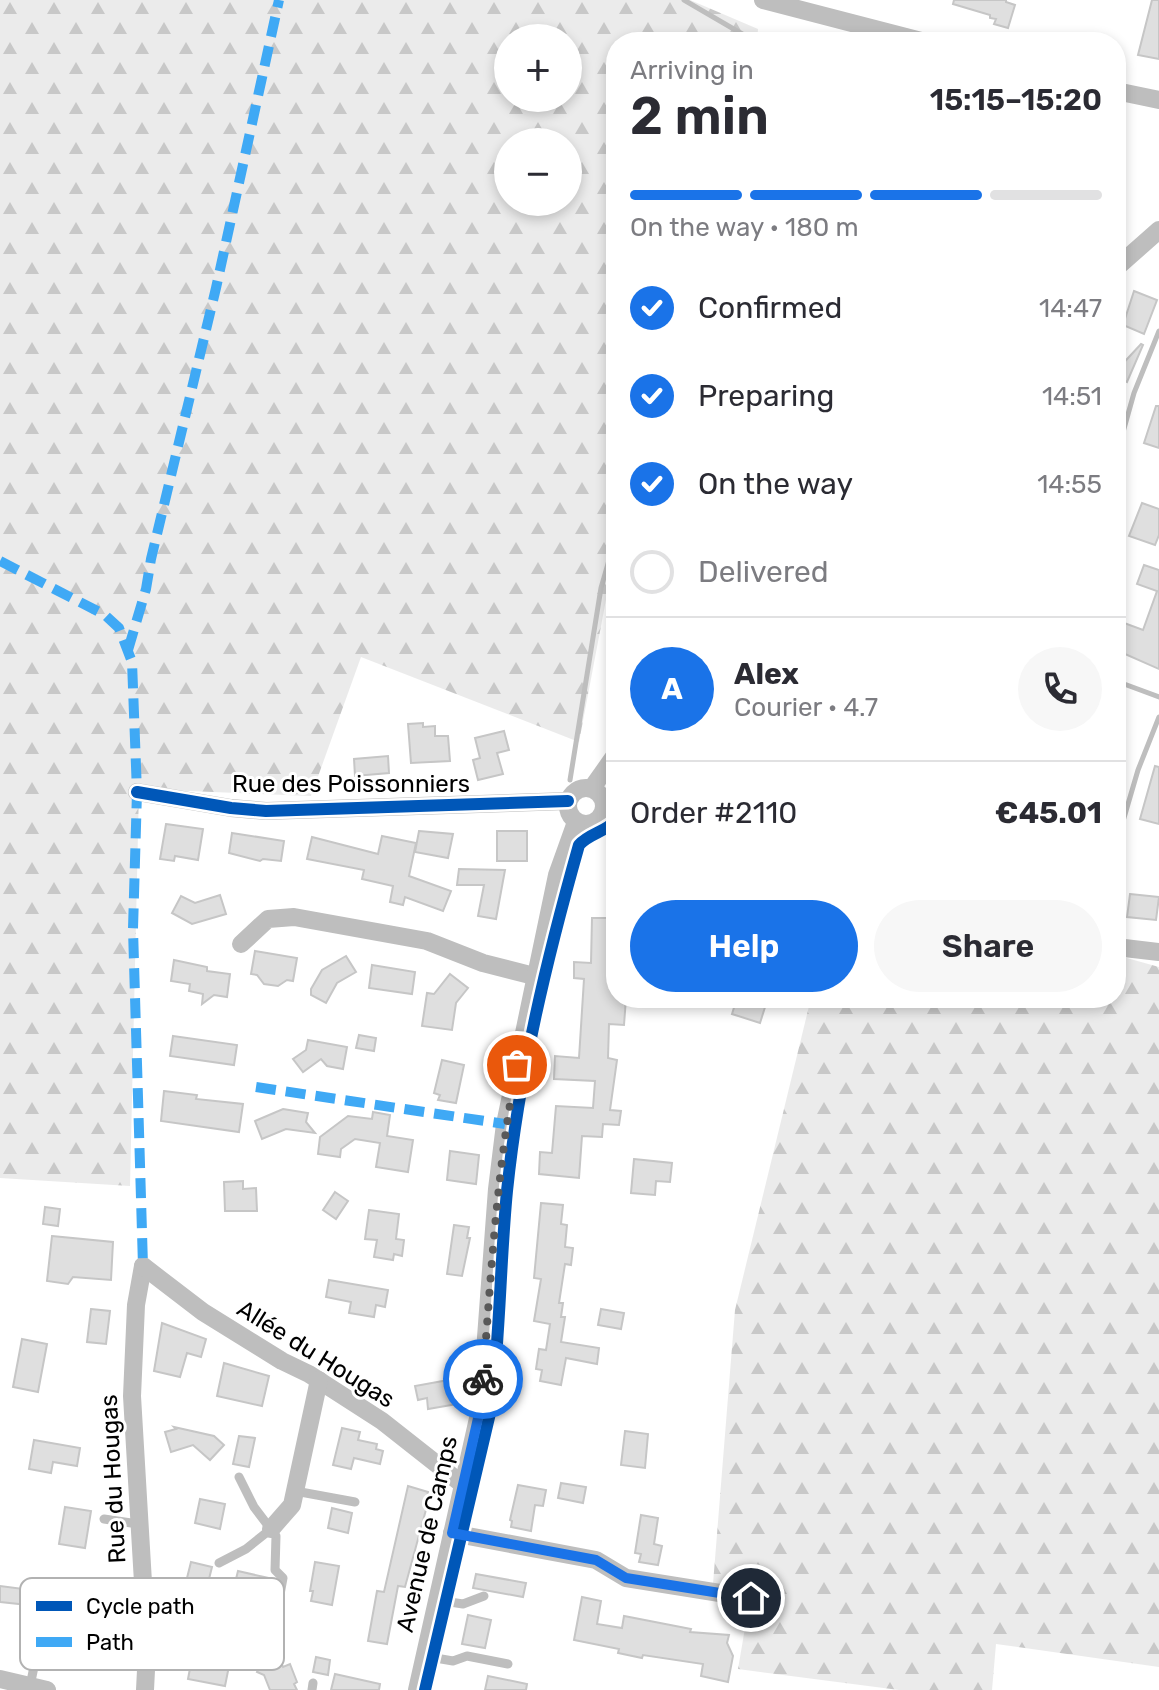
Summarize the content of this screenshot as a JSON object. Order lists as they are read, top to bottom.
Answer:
{
  "streets": {
    "street": [
      "Rue des Poissonniers",
      "Allée du Hougas",
      "Rue du Hougas",
      "Avenue de Camps"
    ]
  },
  "crossings": [
    ["Allée du Hougas", "Rue du Hougas"],
    ["Allée du Hougas", "Avenue de Camps"]
  ],
  "legend": ["Cycle path", "Path"],
  "page": {
    "map_buttons": ["+", "−"],
    "heading": ["2 min", "Arriving in", "15:15–15:20"],
    "panel": [
      "Alex",
      "Courier · 4.7",
      "Order #2110",
      "€45.01"
    ],
    "bar": "On the way · 180 m",
    "list": [
      ["Confirmed", "14:47"],
      ["Preparing", "14:51"],
      ["On the way", "14:55"],
      "Delivered"
    ],
    "round": "A",
    "buttons": ["Help", "Share"]
  }
}
